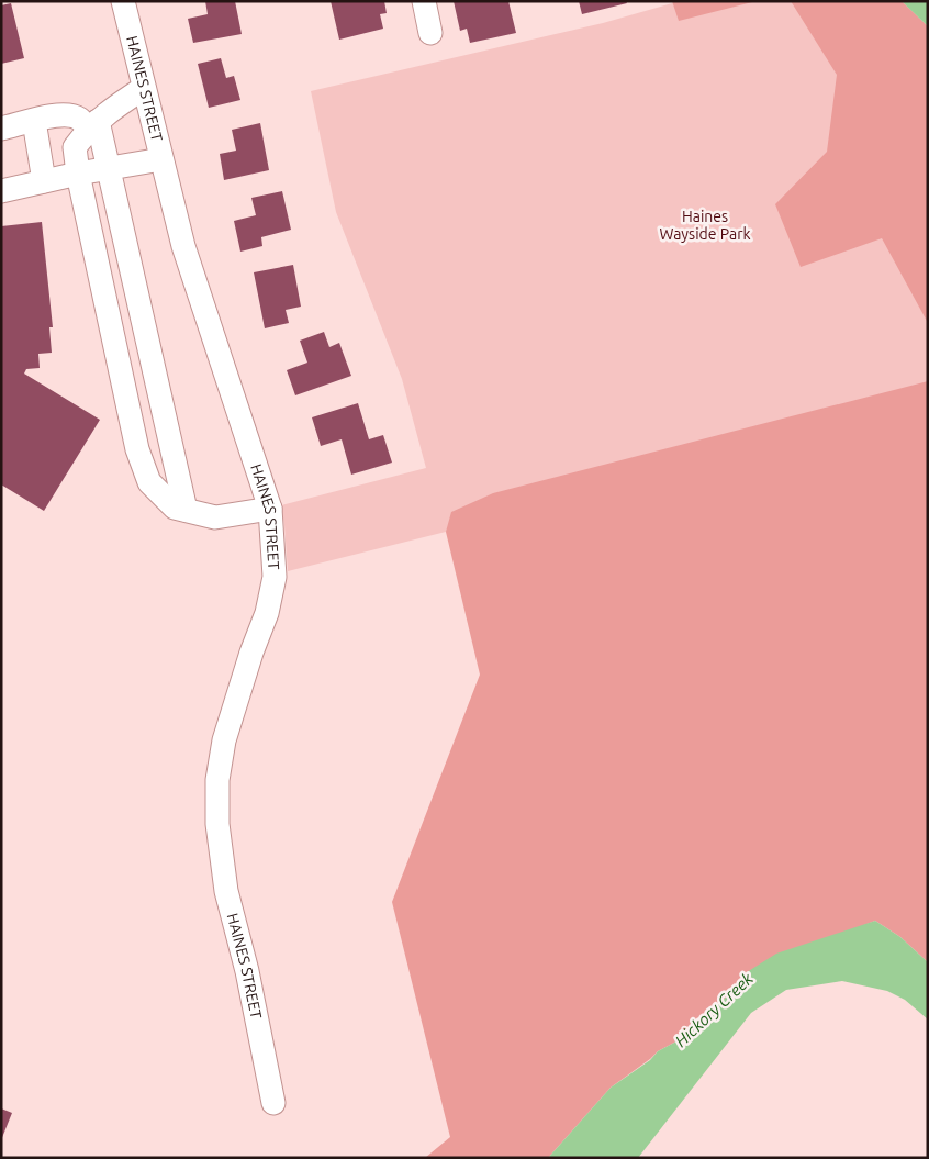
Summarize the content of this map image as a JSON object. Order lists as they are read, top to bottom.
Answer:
{
  "streets": {
    "street": ["HAINES STREET"]
  },
  "water": ["Hickory Creek"],
  "parks": ["Haines Wayside Park"]
}
